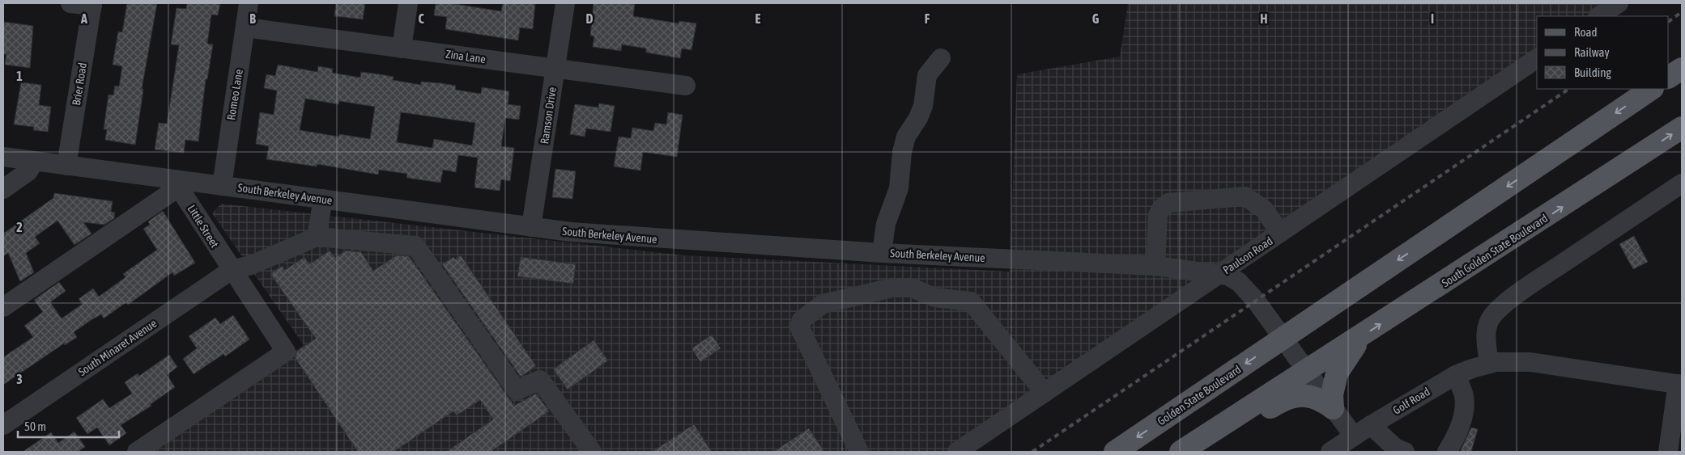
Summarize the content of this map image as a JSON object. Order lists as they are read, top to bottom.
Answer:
{
  "streets": {
    "main road": ["South Golden State Boulevard", "Golden State Boulevard"],
    "street": [
      "Zina Lane",
      "Brier Road",
      "Romeo Lane",
      "Ramson Drive",
      "South Berkeley Avenue",
      "Little Street",
      "Paulson Road",
      "South Minaret Avenue",
      "Golf Road"
    ]
  },
  "crossings": [
    ["Zina Lane", "Romeo Lane"],
    ["Zina Lane", "Ramson Drive"],
    ["Brier Road", "South Berkeley Avenue"],
    ["Romeo Lane", "South Berkeley Avenue"],
    ["Ramson Drive", "South Berkeley Avenue"],
    ["South Berkeley Avenue", "Little Street"],
    ["South Berkeley Avenue", "Paulson Road"],
    ["Little Street", "South Minaret Avenue"]
  ],
  "legend": ["Road", "Railway", "Building"],
  "scale_bar": "50 m",
  "grid": {
    "columns": [
      "A",
      "B",
      "C",
      "D",
      "E",
      "F",
      "G",
      "H",
      "I"
    ],
    "rows": ["1", "2", "3"]
  }
}
